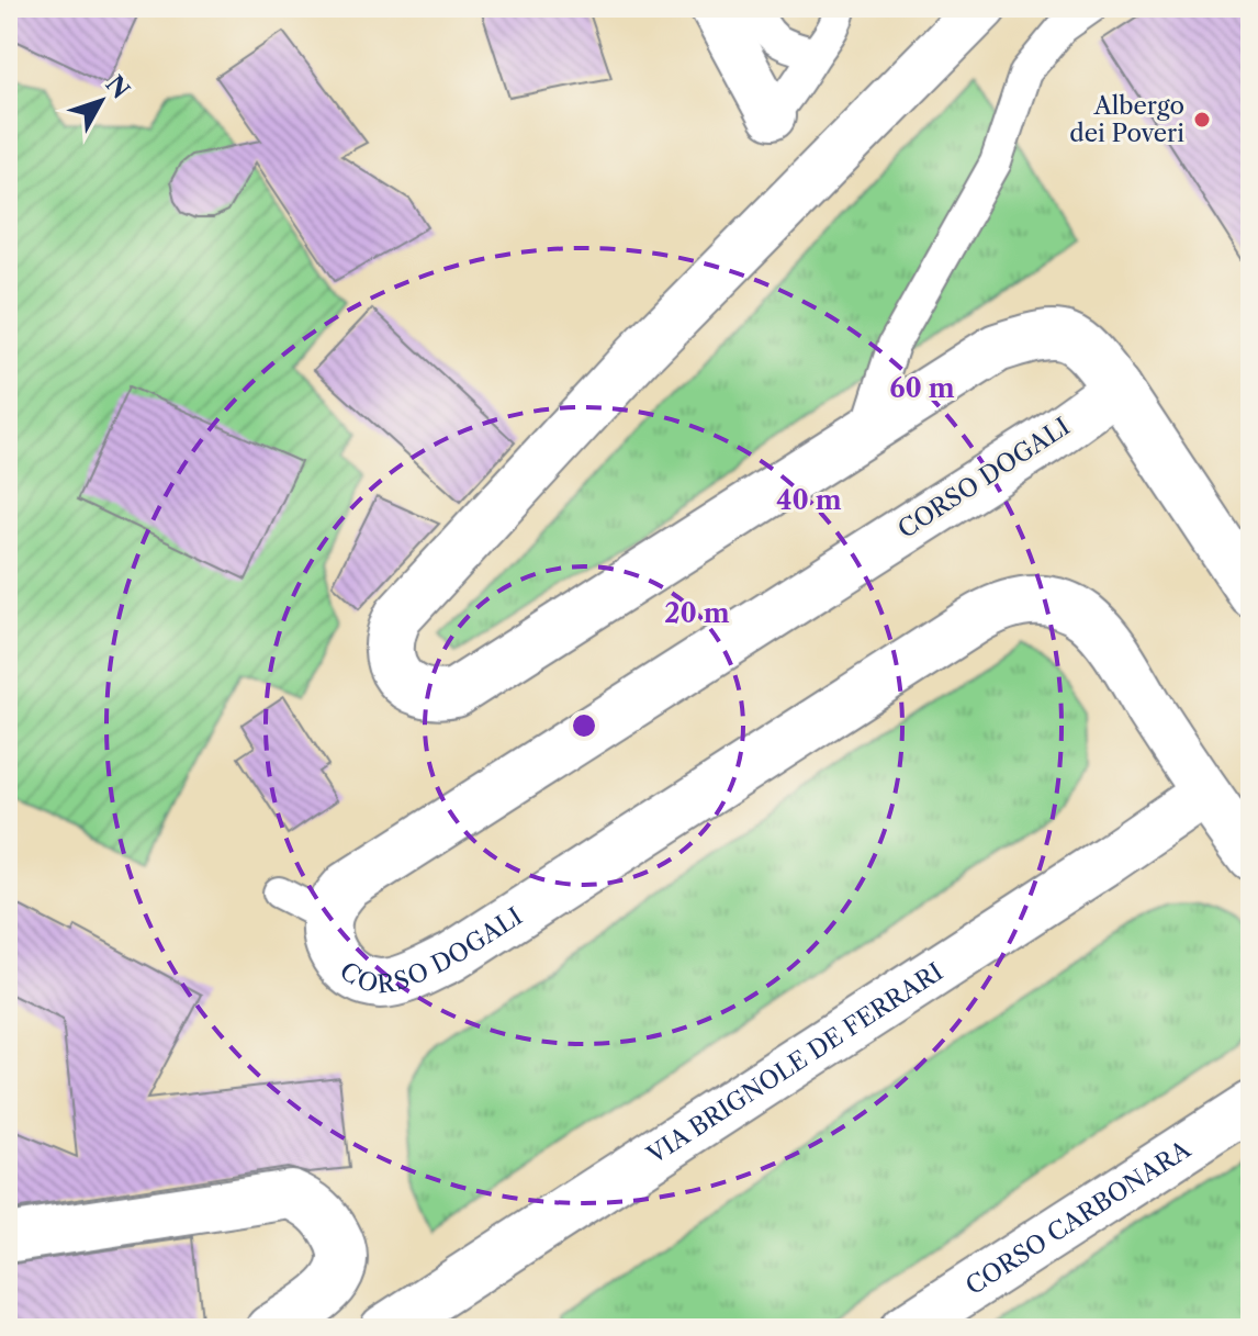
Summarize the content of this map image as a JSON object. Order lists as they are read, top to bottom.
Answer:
{
  "streets": {
    "street": ["CORSO DOGALI", "VIA BRIGNOLE DE FERRARI", "CORSO CARBONARA"]
  },
  "crossings": [
    ["CORSO DOGALI", "VIA BRIGNOLE DE FERRARI"]
  ],
  "places": ["Albergo dei Poveri"],
  "north": "top right",
  "rings": ["60 m", "40 m", "20 m"]
}
